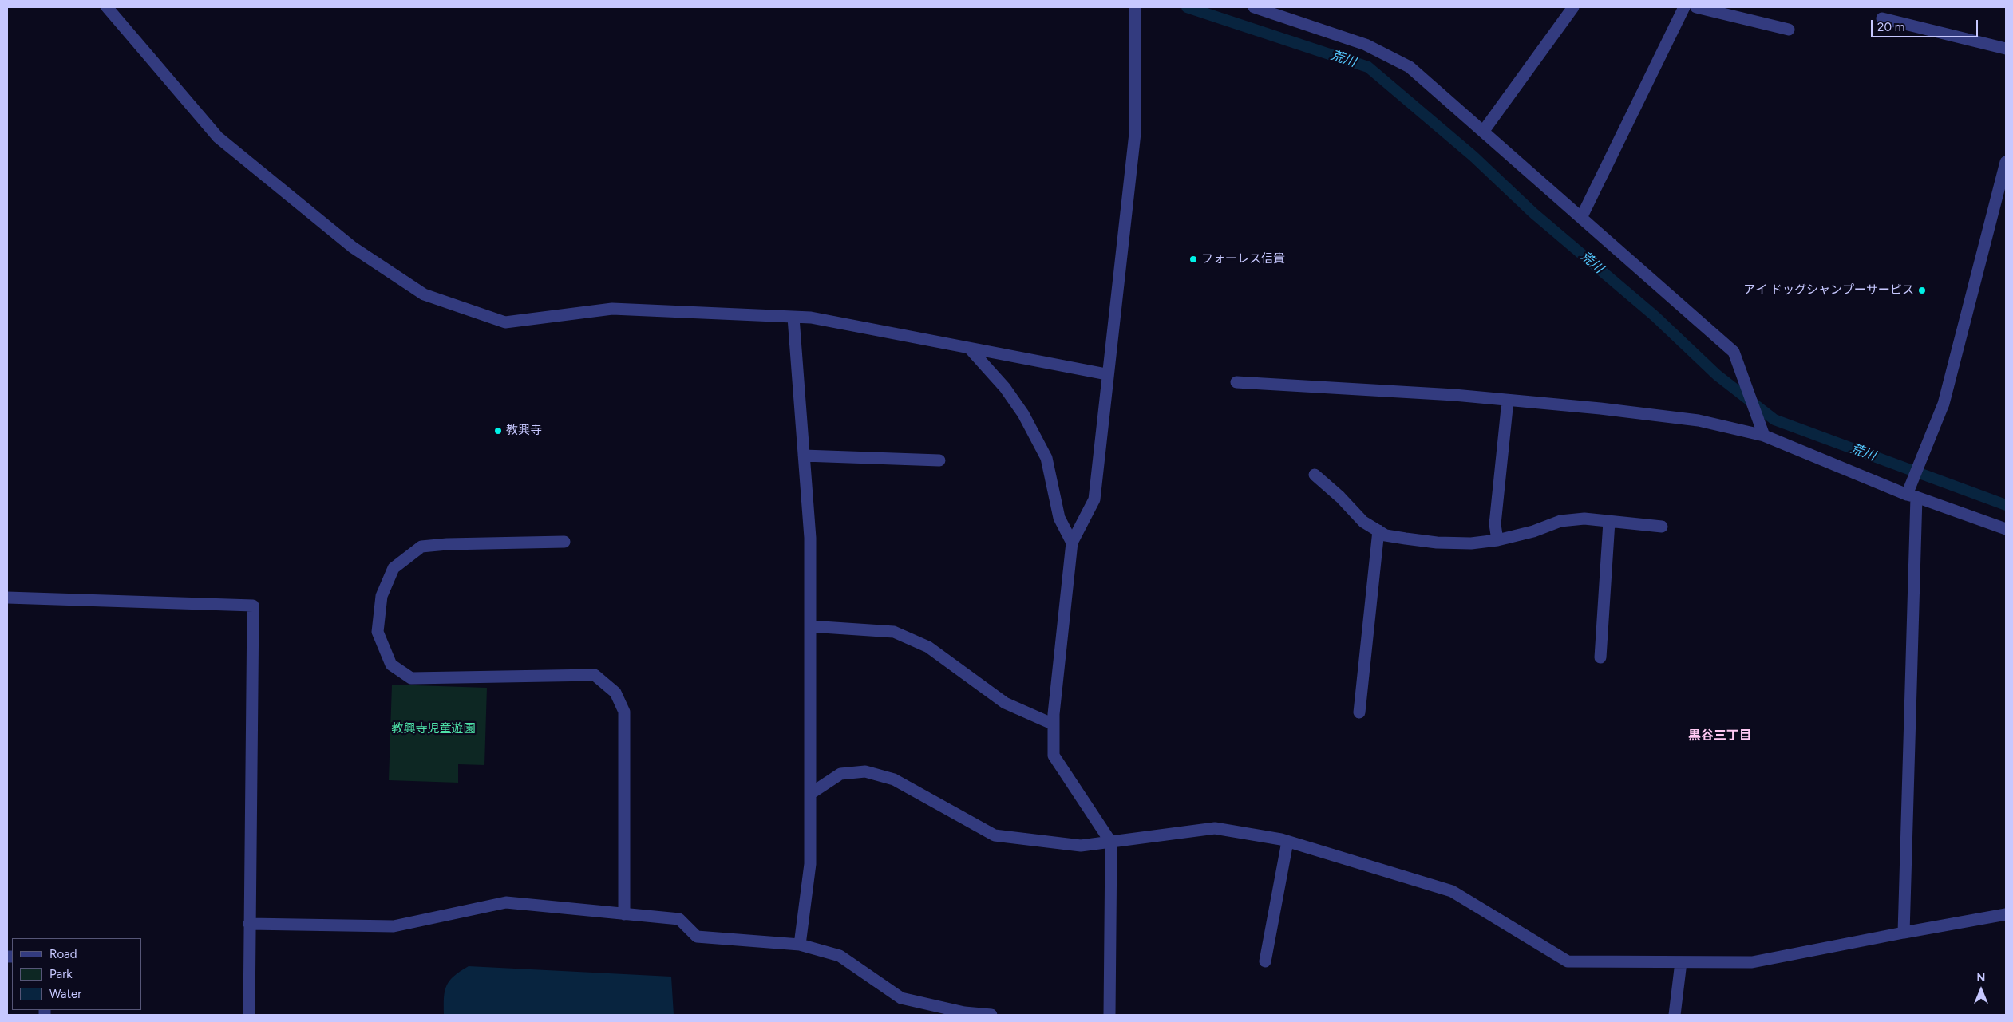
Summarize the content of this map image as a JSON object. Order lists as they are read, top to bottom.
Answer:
{
  "districts": ["黒谷三丁目"],
  "water": ["荒川"],
  "parks": ["教興寺児童遊園"],
  "places": ["フォーレス信貴", "アイ ドッグシャンプーサービス", "教興寺"],
  "legend": ["Road", "Park", "Water"],
  "scale_bar": "20 m",
  "north": "top"
}
